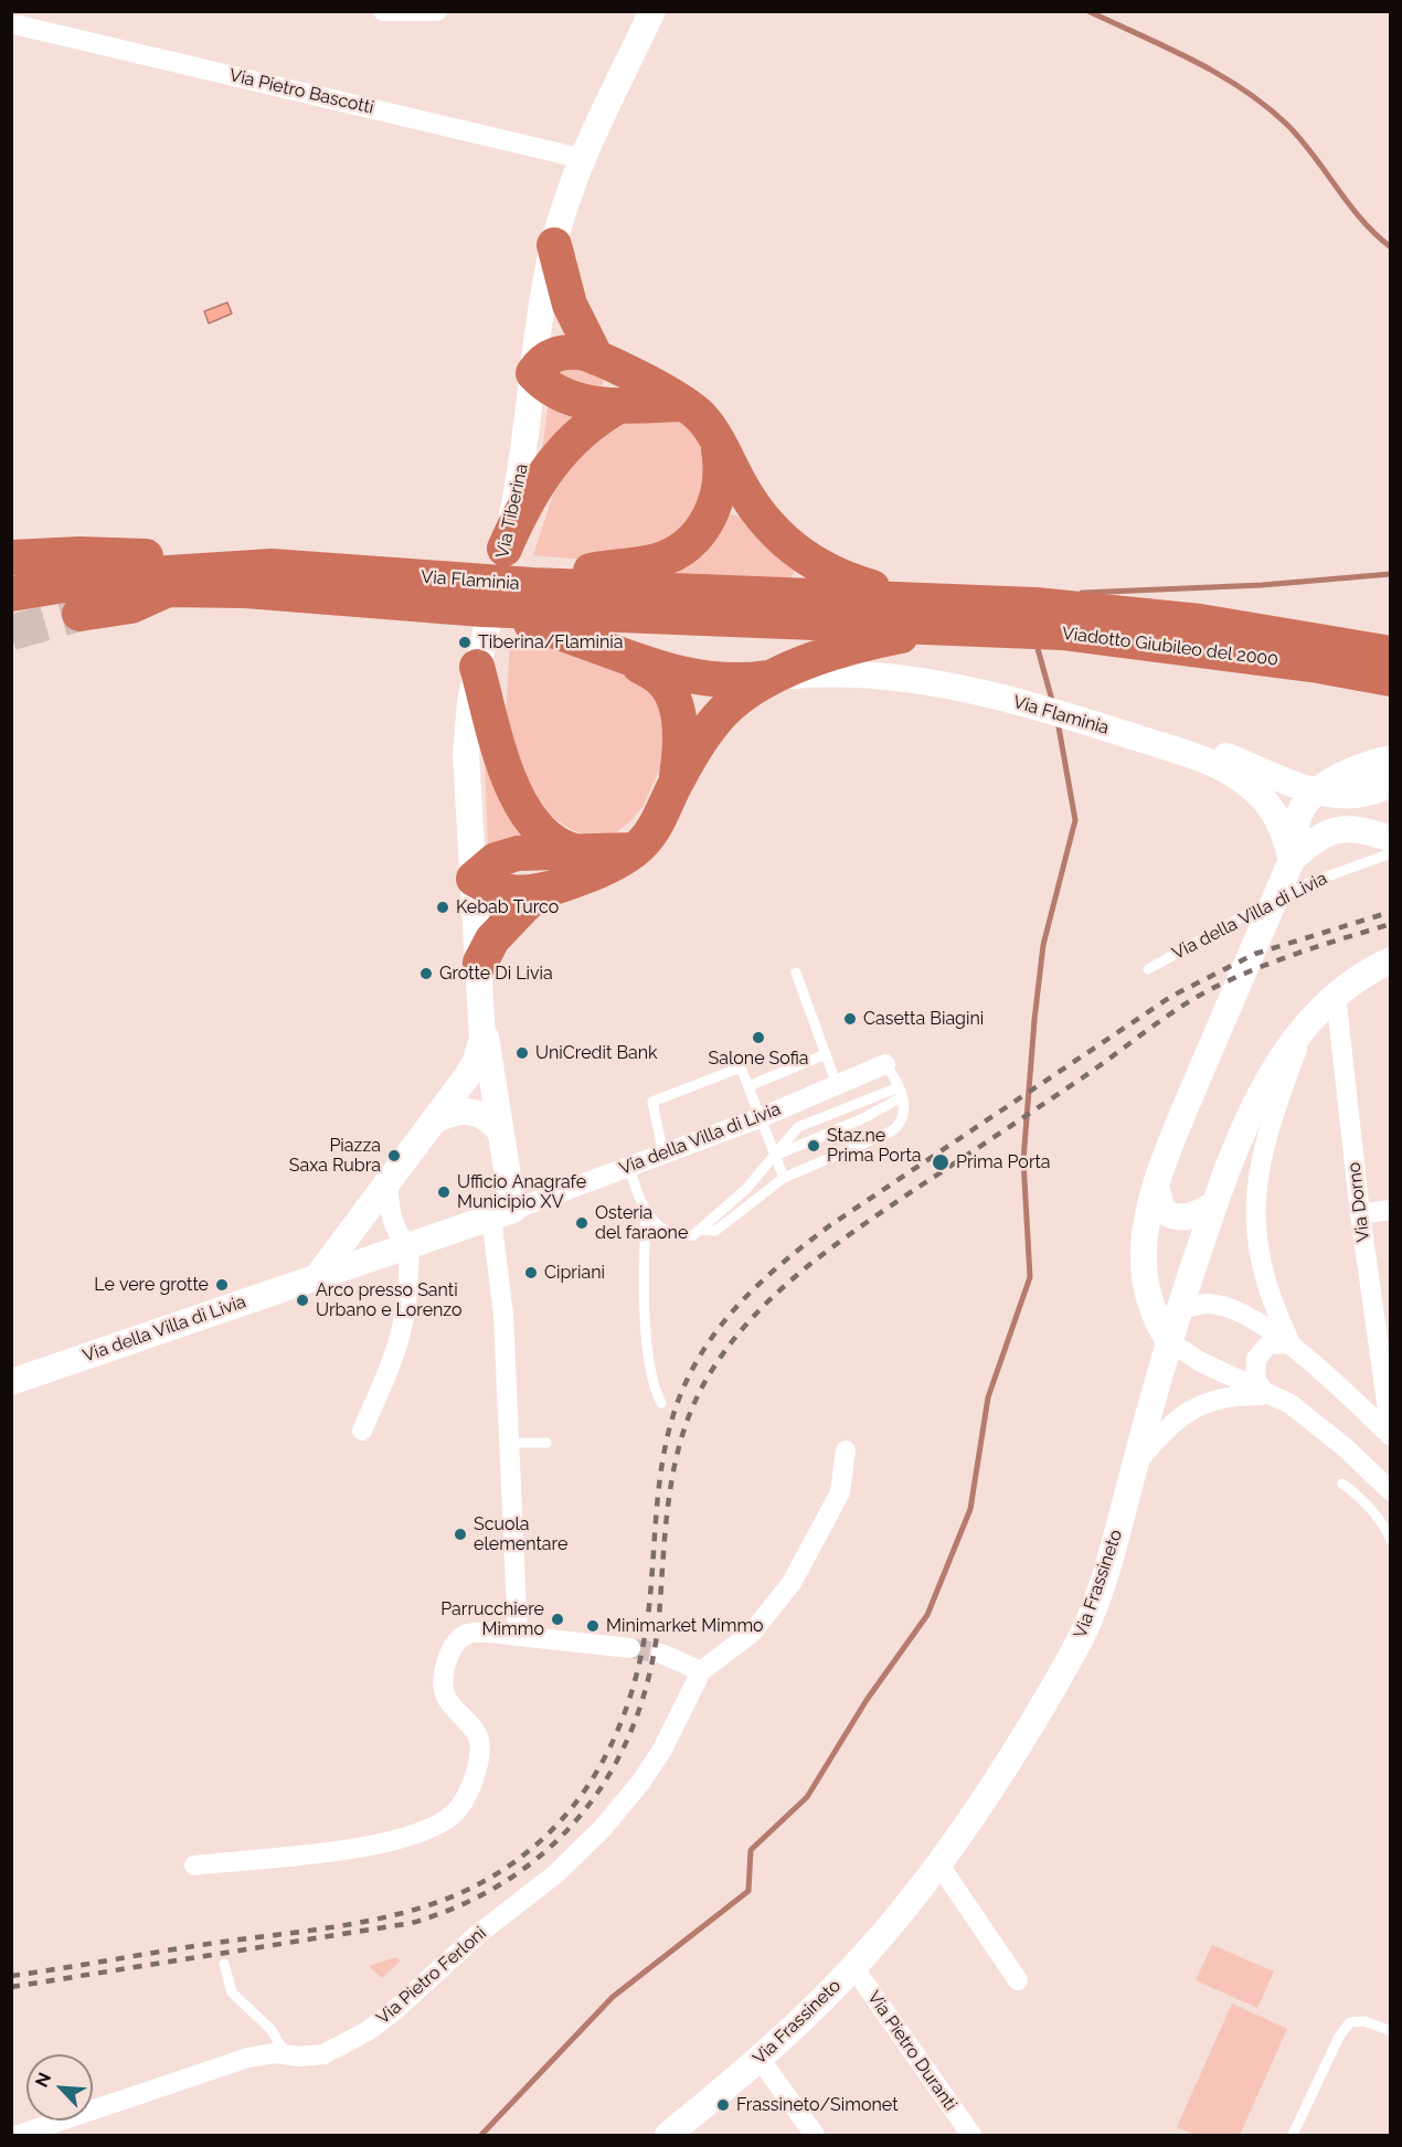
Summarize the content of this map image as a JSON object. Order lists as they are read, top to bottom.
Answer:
{
  "streets": {
    "highway": ["Via Flaminia", "Viadotto Giubileo del 2000"],
    "street": [
      "Via Pietro Bascotti",
      "Via Tiberina",
      "Via della Villa di Livia",
      "Via Dorno",
      "Via Frassineto",
      "Via Pietro Ferloni",
      "Via Pietro Duranti"
    ]
  },
  "crossings": [
    ["Via Pietro Bascotti", "Via Tiberina"],
    ["Via Tiberina", "Via della Villa di Livia"],
    ["Via Flaminia", "Viadotto Giubileo del 2000"],
    ["Via Dorno", "Via Frassineto"],
    ["Via Frassineto", "Via Pietro Duranti"]
  ],
  "places": [
    "Tiberina/Flaminia",
    "Kebab Turco",
    "Grotte Di Livia",
    "Casetta Biagini",
    "Salone Sofia",
    "UniCredit Bank",
    "Staz.ne Prima Porta",
    "Piazza Saxa Rubra",
    "Prima Porta",
    "Ufficio Anagrafe Municipio XV",
    "Osteria del faraone",
    "Cipriani",
    "Le vere grotte",
    "Arco presso Santi Urbano e Lorenzo",
    "Scuola elementare",
    "Parrucchiere Mimmo",
    "Minimarket Mimmo",
    "Frassineto/Simonet"
  ],
  "north": "top left"
}
